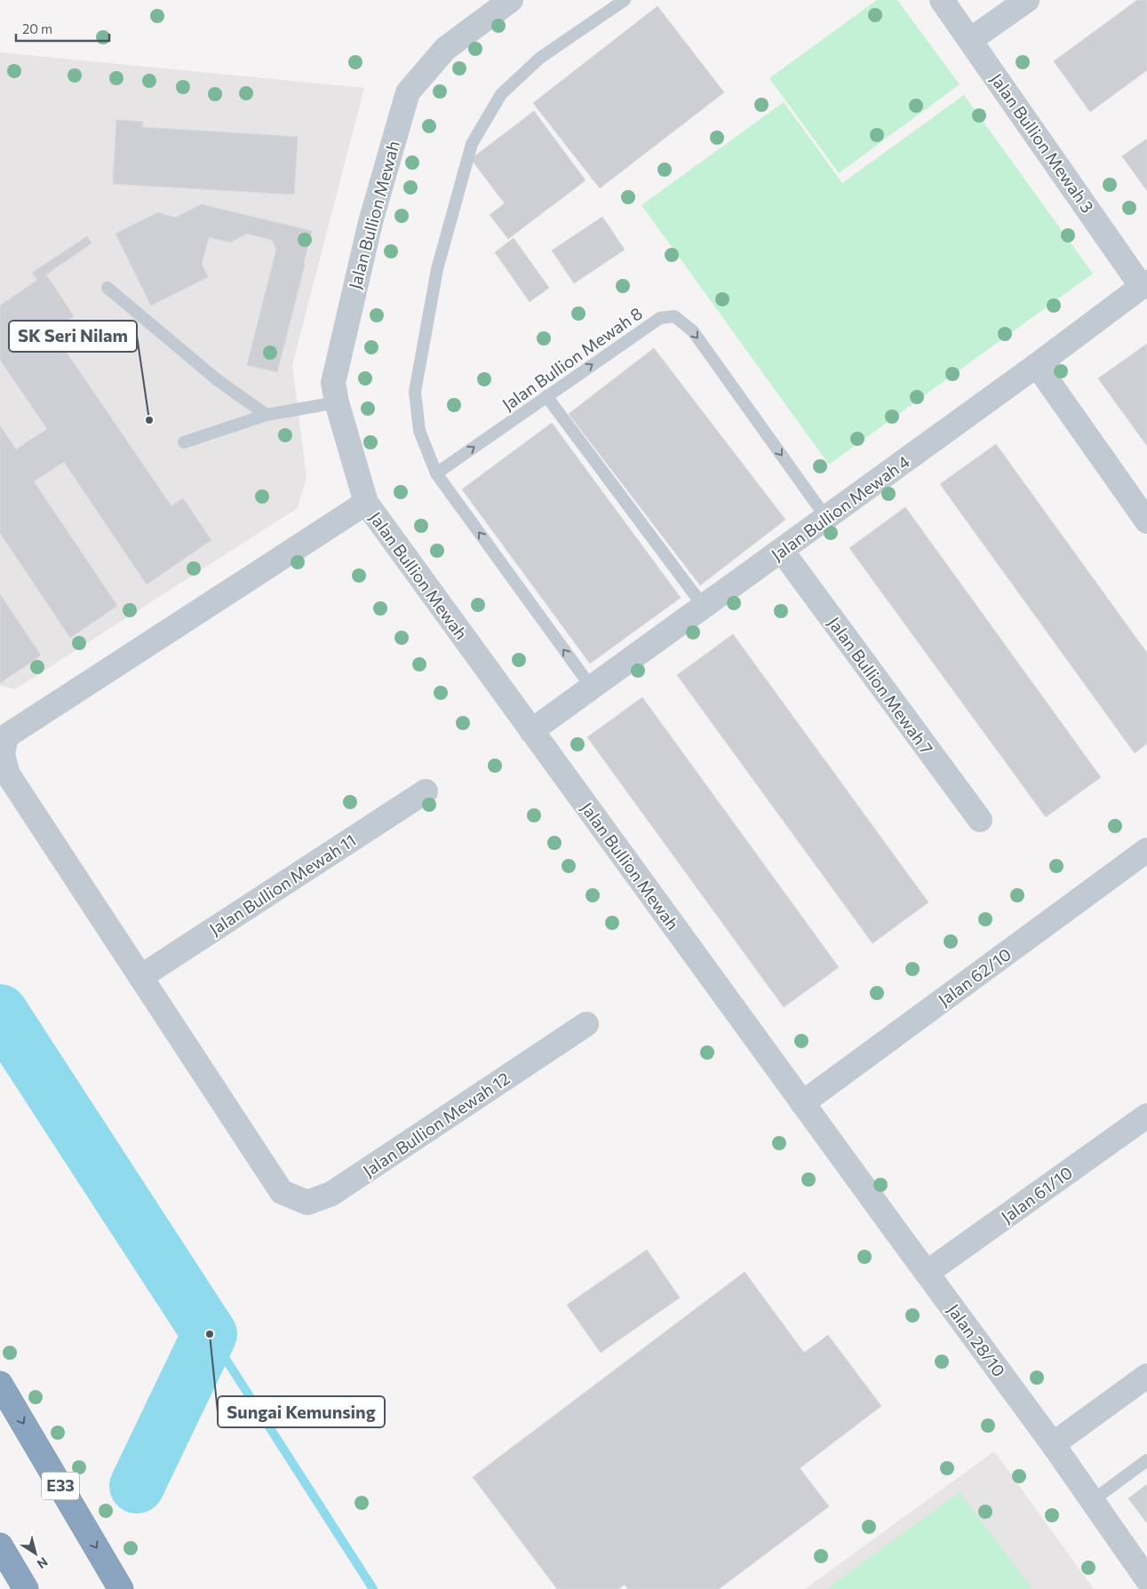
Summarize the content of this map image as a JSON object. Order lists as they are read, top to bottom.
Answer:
{
  "streets": {
    "highway": ["E33"],
    "street": [
      "Jalan Bullion Mewah 3",
      "Jalan Bullion Mewah",
      "Jalan Bullion Mewah 4",
      "Jalan Bullion Mewah 7",
      "Jalan Bullion Mewah 11",
      "Jalan 62/10",
      "Jalan Bullion Mewah 12",
      "Jalan 61/10",
      "Jalan 28/10"
    ],
    "lane": ["Jalan Bullion Mewah 8"]
  },
  "crossings": [
    ["Jalan Bullion Mewah 3", "Jalan Bullion Mewah 4"],
    ["Jalan Bullion Mewah", "Jalan Bullion Mewah 4"],
    ["Jalan Bullion Mewah", "Jalan 62/10"],
    ["Jalan Bullion Mewah", "Jalan 28/10"],
    ["Jalan Bullion Mewah 8", "Jalan Bullion Mewah 4"],
    ["Jalan Bullion Mewah 4", "Jalan Bullion Mewah 7"],
    ["Jalan Bullion Mewah 11", "Jalan Bullion Mewah 12"],
    ["Jalan 62/10", "Jalan 28/10"],
    ["Jalan 61/10", "Jalan 28/10"]
  ],
  "places": ["SK Seri Nilam", "Sungai Kemunsing"],
  "scale_bar": "20 m",
  "north": "bottom right"
}
